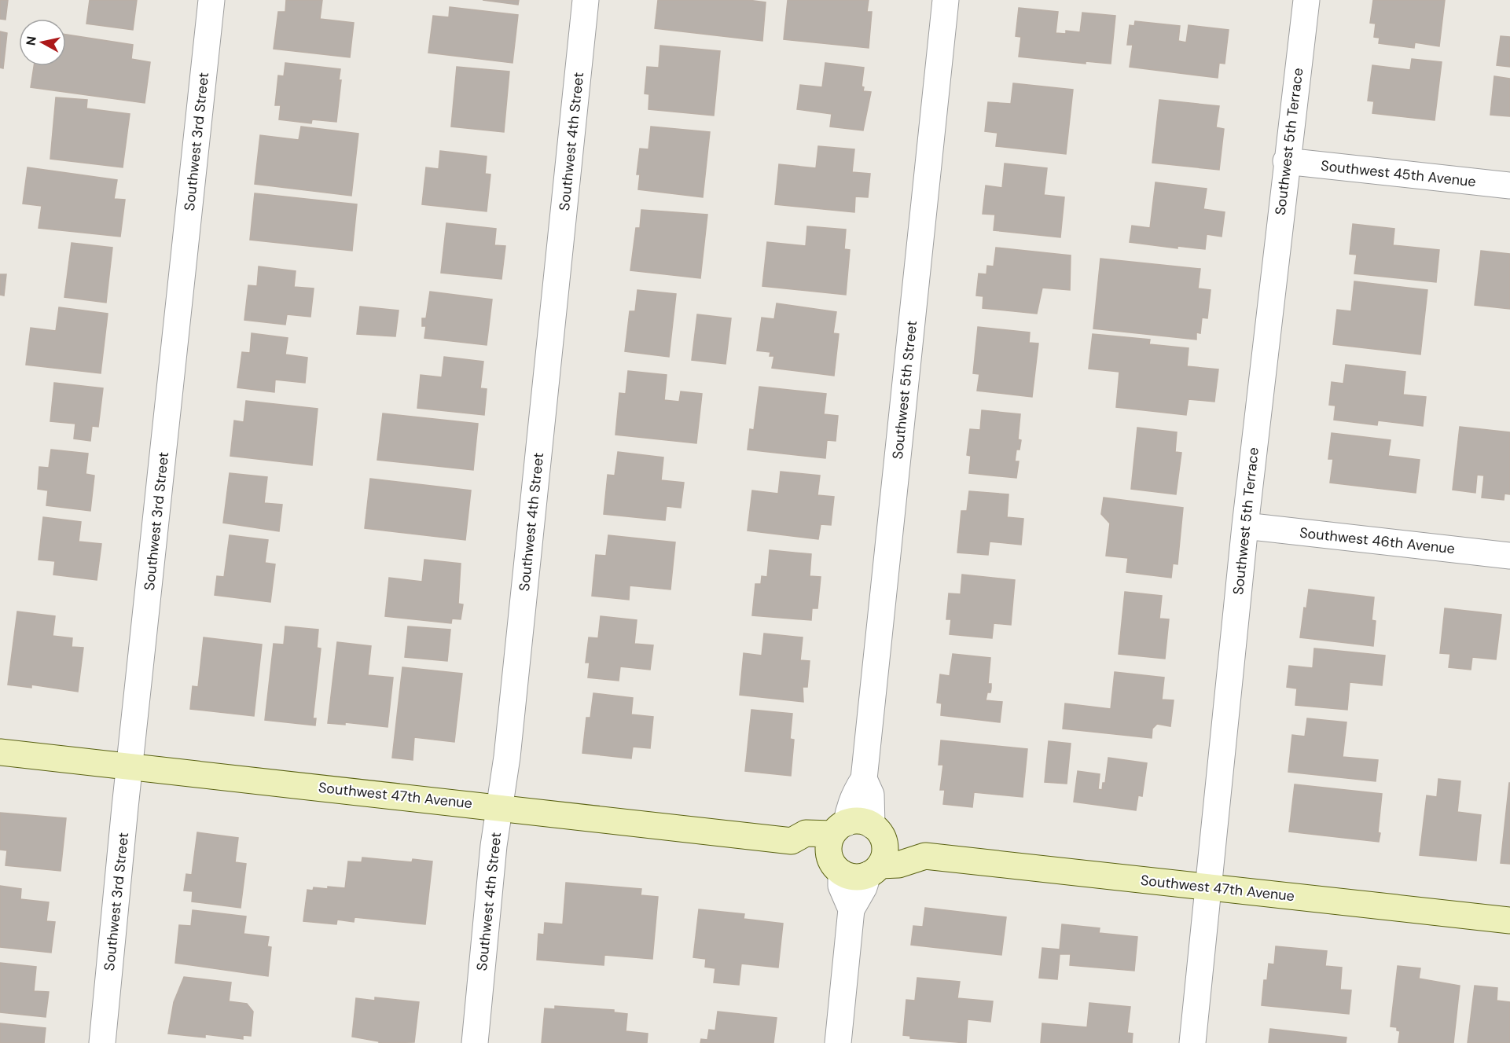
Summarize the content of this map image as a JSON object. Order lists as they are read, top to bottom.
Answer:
{
  "streets": {
    "street": [
      "Southwest 3rd Street",
      "Southwest 4th Street",
      "Southwest 5th Terrace",
      "Southwest 45th Avenue",
      "Southwest 5th Street",
      "Southwest 46th Avenue",
      "Southwest 47th Avenue"
    ]
  },
  "crossings": [
    ["Southwest 3rd Street", "Southwest 47th Avenue"],
    ["Southwest 4th Street", "Southwest 47th Avenue"],
    ["Southwest 5th Terrace", "Southwest 45th Avenue"],
    ["Southwest 5th Terrace", "Southwest 46th Avenue"],
    ["Southwest 5th Terrace", "Southwest 47th Avenue"],
    ["Southwest 5th Street", "Southwest 47th Avenue"]
  ],
  "north": "left"
}
